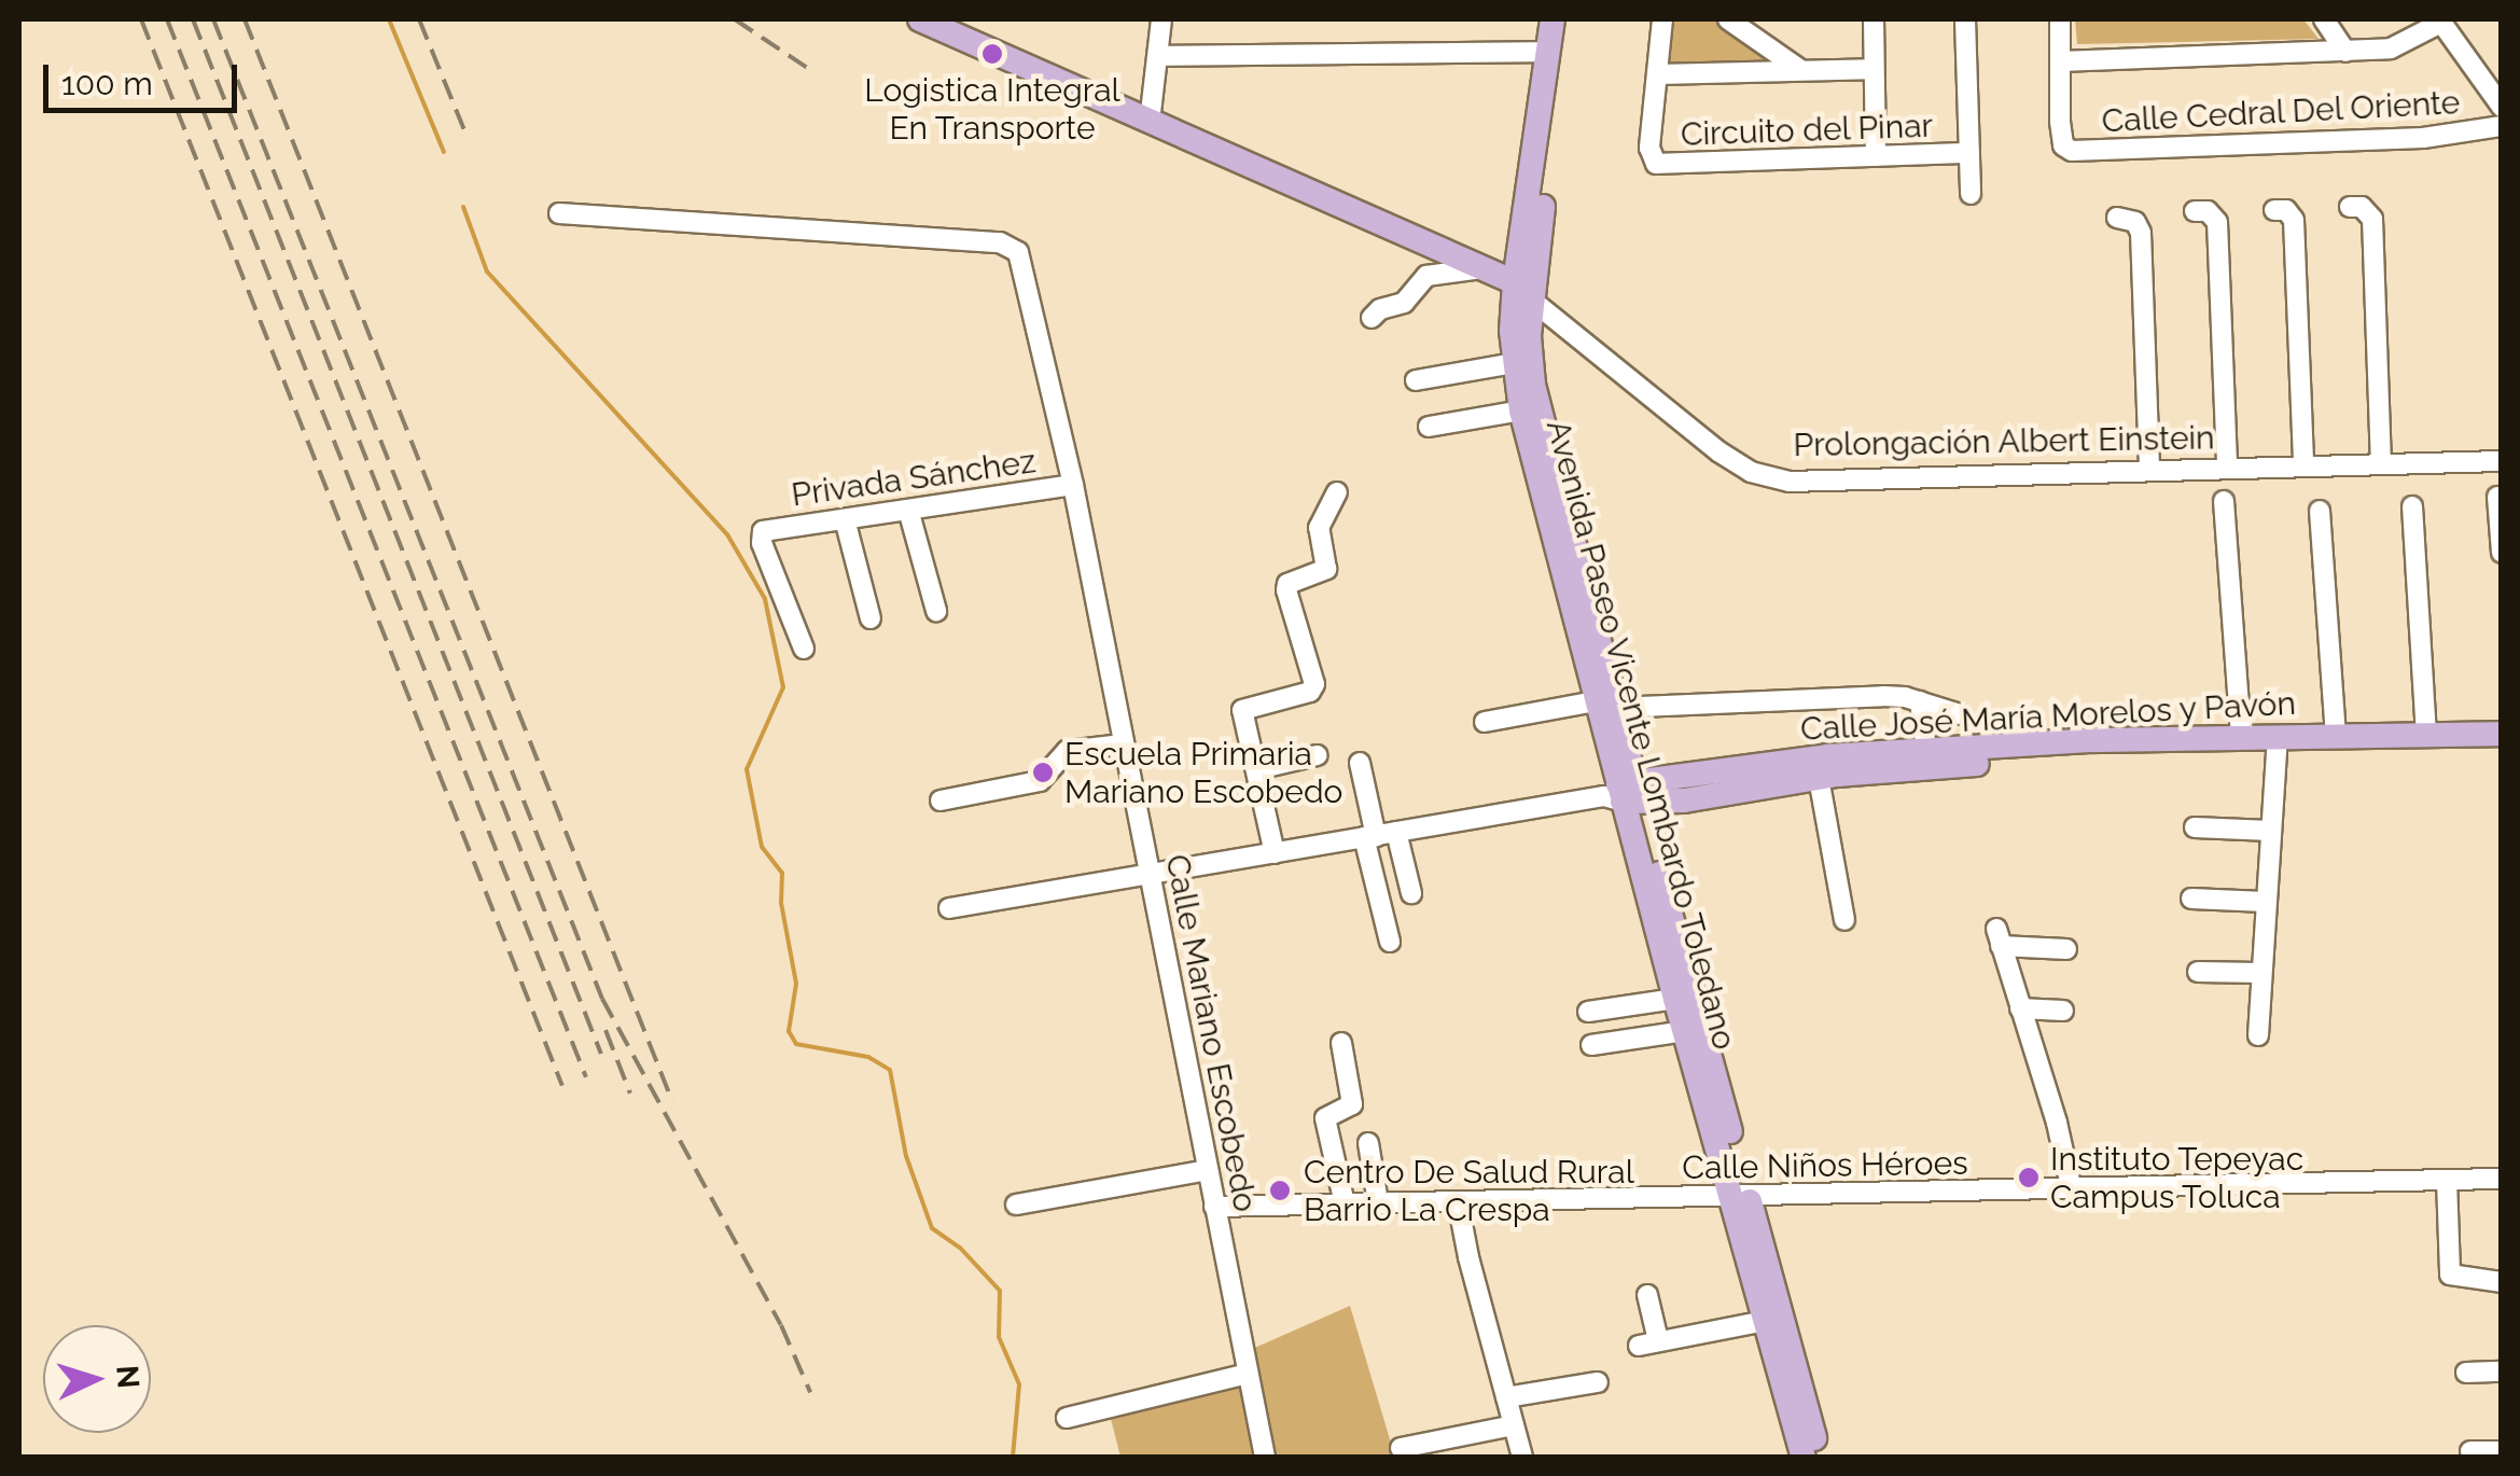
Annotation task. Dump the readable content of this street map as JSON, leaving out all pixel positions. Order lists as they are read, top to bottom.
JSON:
{
  "streets": {
    "main road": ["Prolongación Albert Einstein", "Calle José María Morelos y Pavón", "Avenida Paseo Vicente Lombardo Toledano"],
    "street": [
      "Calle Cedral Del Oriente",
      "Circuito del Pinar",
      "Privada Sánchez",
      "Calle Mariano Escobedo",
      "Calle Niños Héroes"
    ]
  },
  "crossings": [
    ["Prolongación Albert Einstein", "Avenida Paseo Vicente Lombardo Toledano"],
    ["Privada Sánchez", "Calle Mariano Escobedo"],
    ["Calle José María Morelos y Pavón", "Avenida Paseo Vicente Lombardo Toledano"],
    ["Calle José María Morelos y Pavón", "Calle Mariano Escobedo"],
    ["Avenida Paseo Vicente Lombardo Toledano", "Calle Niños Héroes"],
    ["Calle Mariano Escobedo", "Calle Niños Héroes"]
  ],
  "places": [
    "Logistica Integral En Transporte",
    "Escuela Primaria Mariano Escobedo",
    "Instituto Tepeyac Campus Toluca",
    "Centro De Salud Rural Barrio La Crespa"
  ],
  "scale_bar": "100 m",
  "north": "right"
}
